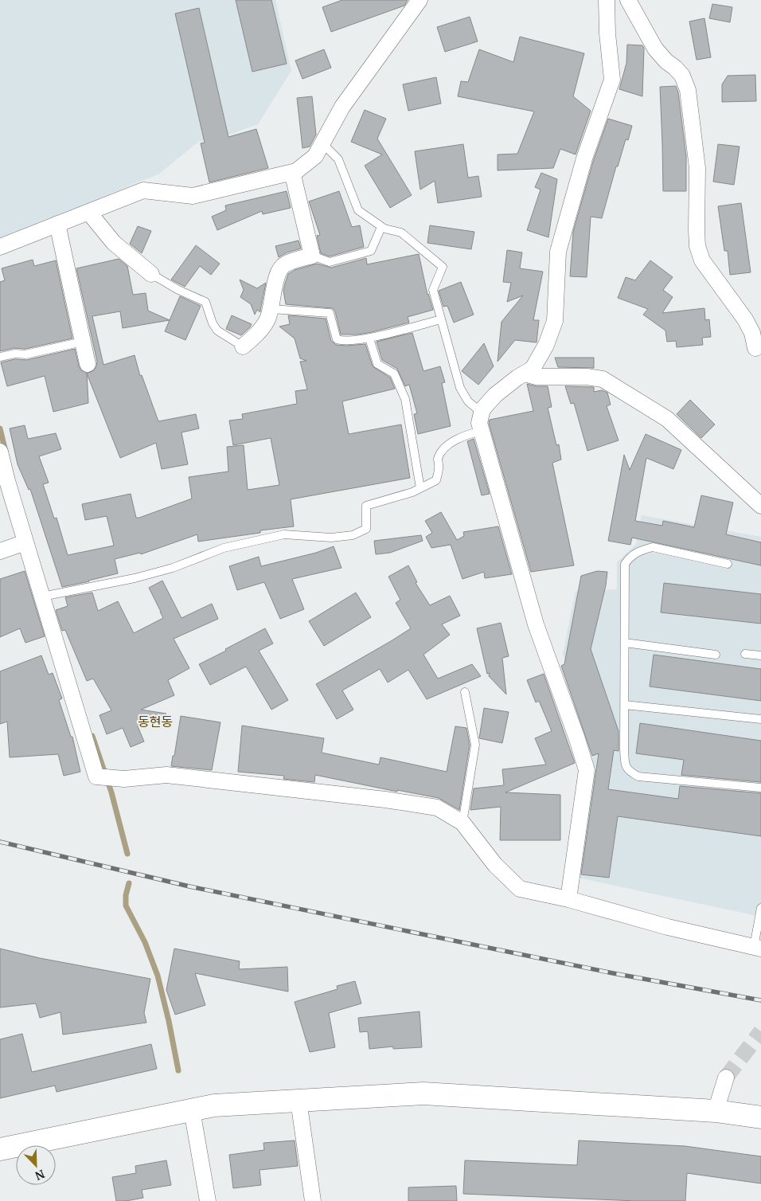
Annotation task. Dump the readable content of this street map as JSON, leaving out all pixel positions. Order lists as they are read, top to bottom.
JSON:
{
  "districts": ["동현동"],
  "north": "bottom right"
}
